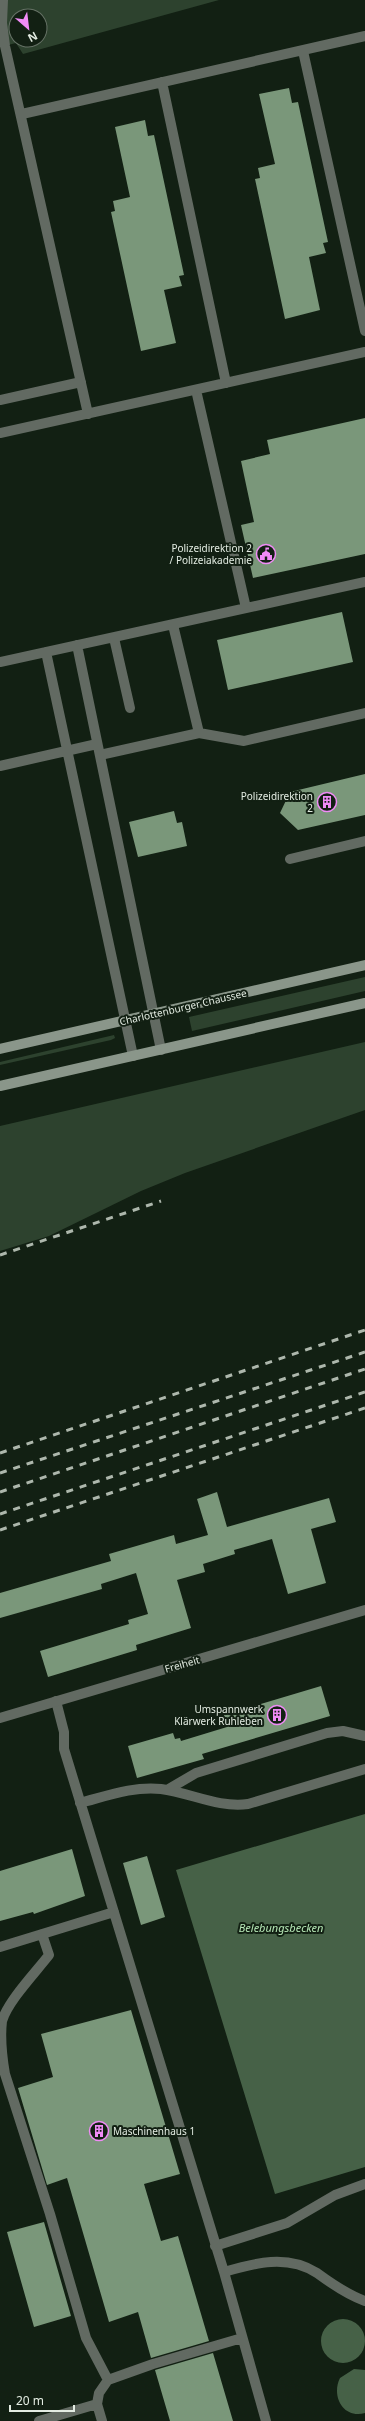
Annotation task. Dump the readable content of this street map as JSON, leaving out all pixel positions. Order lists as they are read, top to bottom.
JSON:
{
  "streets": {
    "main road": ["Charlottenburger Chaussee"],
    "street": ["Freiheit"]
  },
  "water": ["Belebungsbecken"],
  "places": {
    "public building": ["Polizeidirektion 2 / Polizeiakademie"],
    "building": ["Polizeidirektion 2", "Umspannwerk Klärwerk Ruhleben", "Maschinenhaus 1"]
  },
  "scale_bar": "20 m",
  "north": "bottom right"
}
